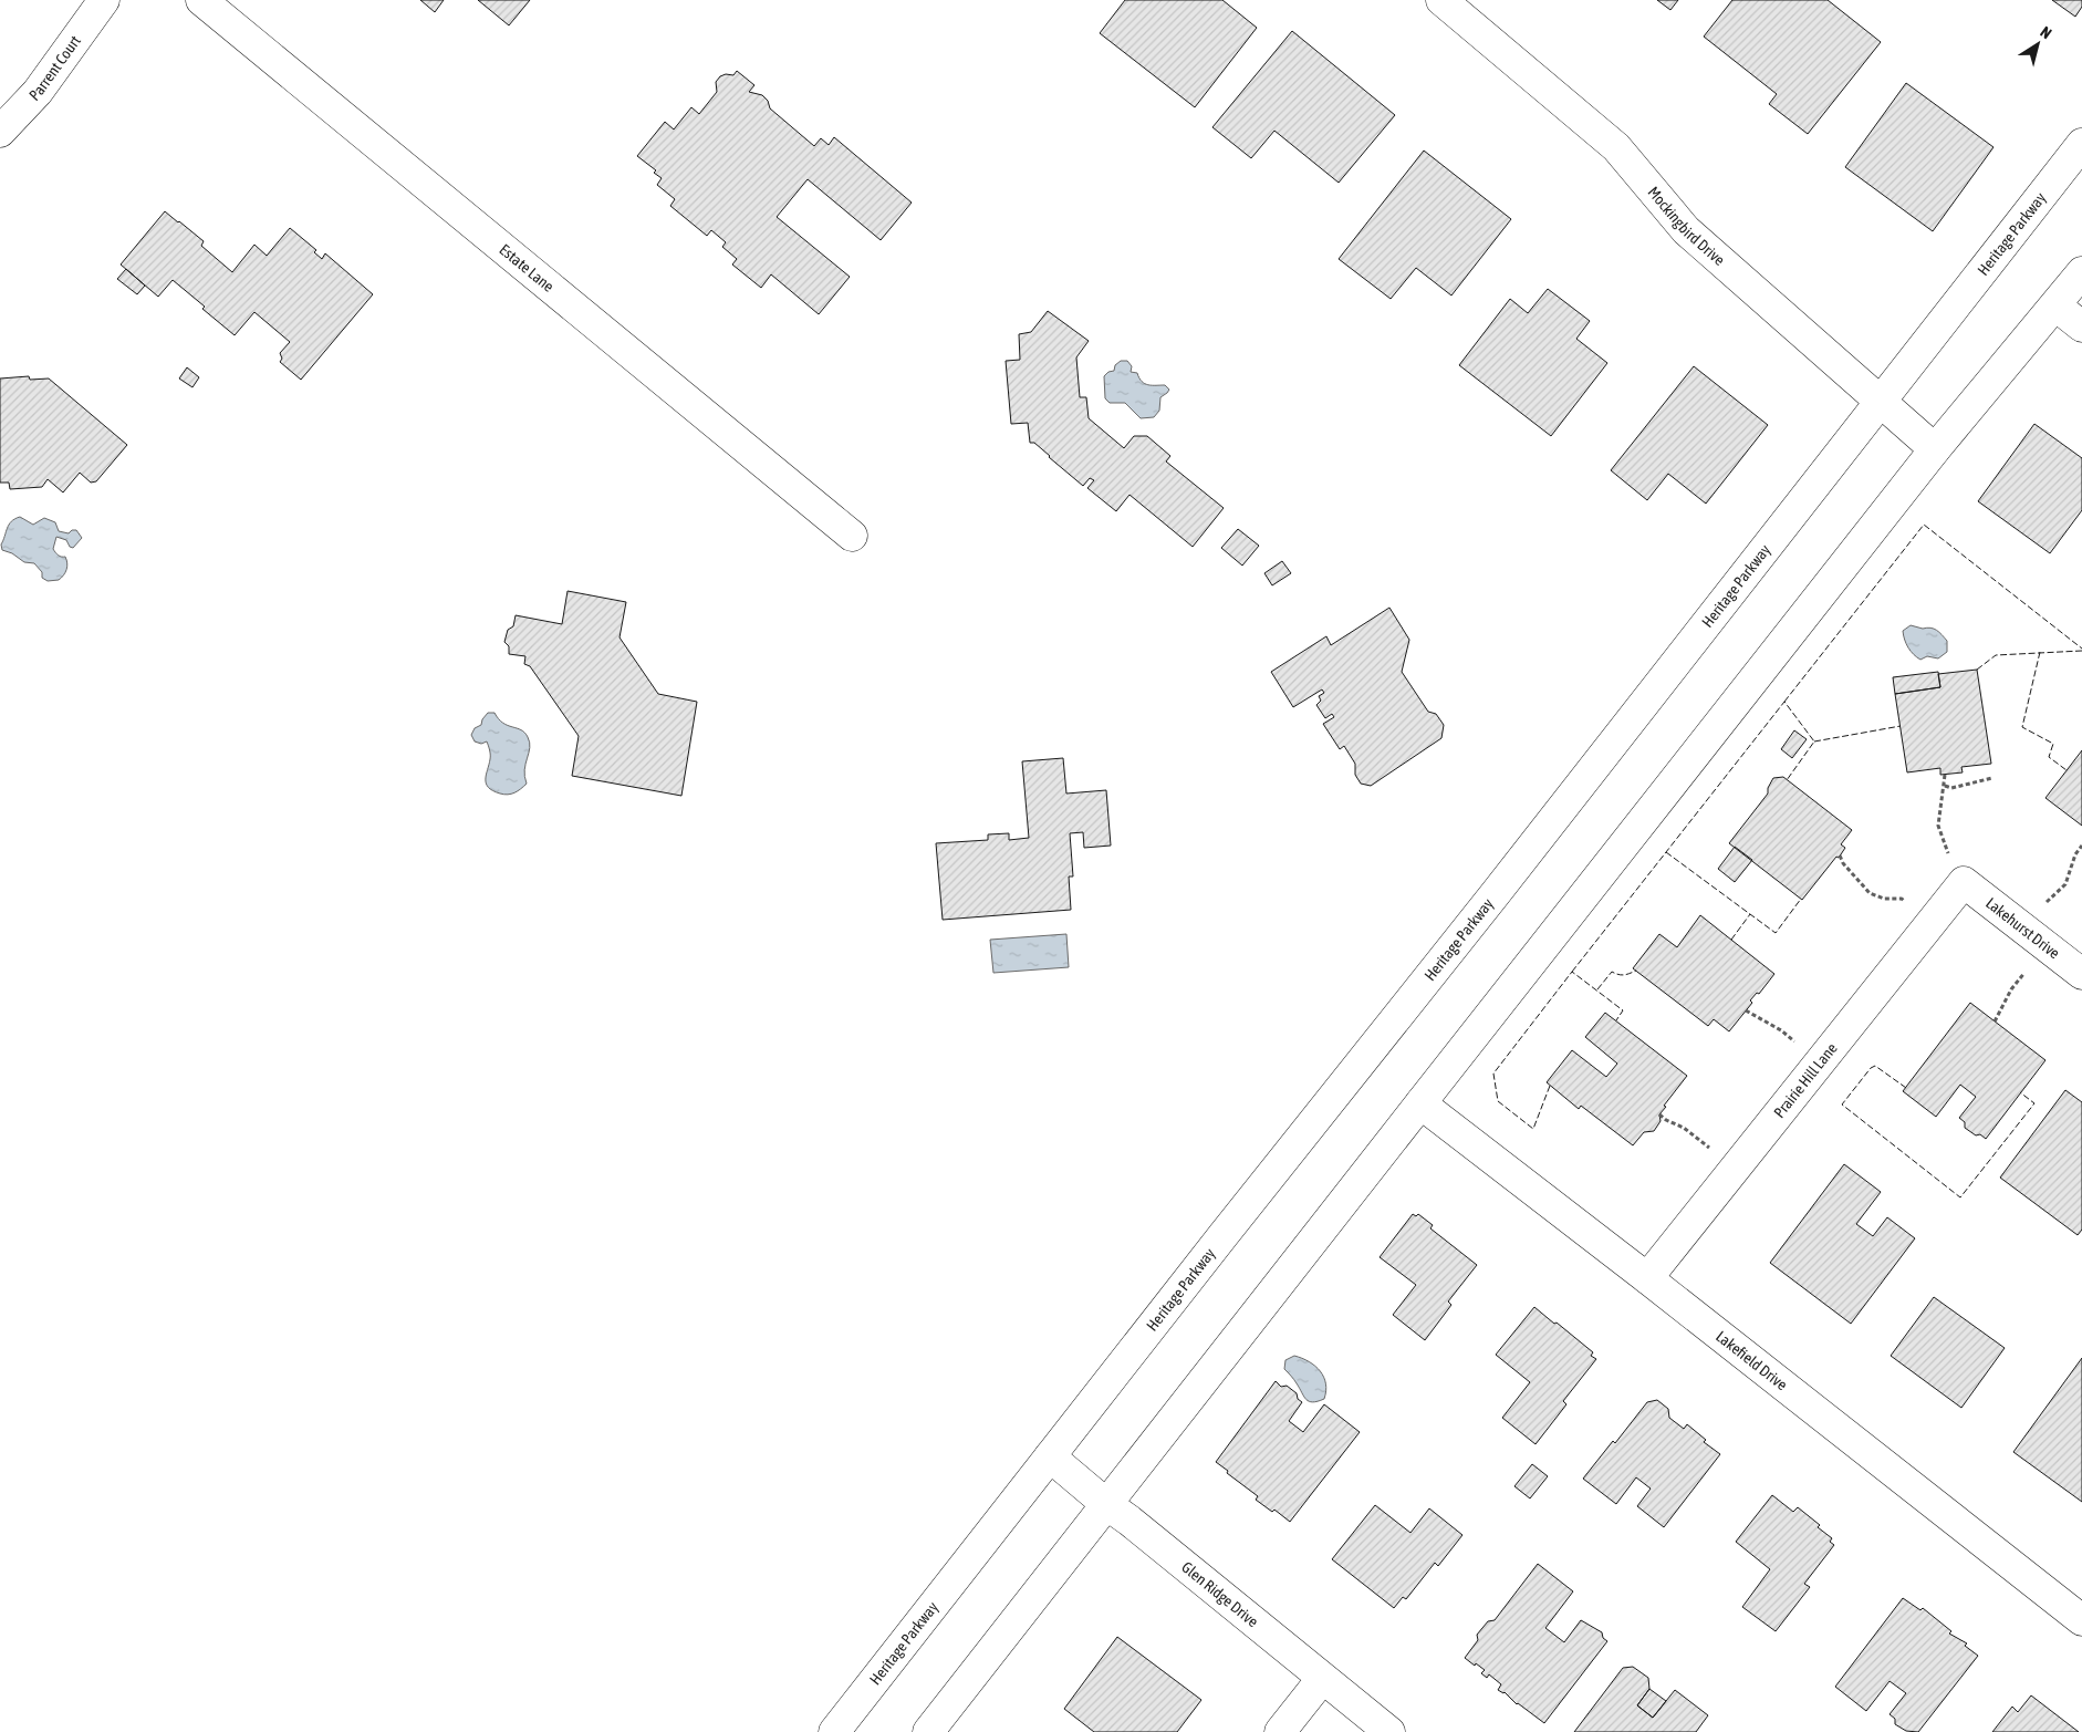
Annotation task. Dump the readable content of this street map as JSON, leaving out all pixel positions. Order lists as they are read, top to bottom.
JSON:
{
  "streets": {
    "main road": [
      "Parrent Court",
      "Mockingbird Drive",
      "Heritage Parkway",
      "Estate Lane",
      "Lakehurst Drive",
      "Prairie Hill Lane",
      "Lakefield Drive",
      "Glen Ridge Drive"
    ]
  },
  "crossings": [
    ["Mockingbird Drive", "Heritage Parkway"],
    ["Heritage Parkway", "Glen Ridge Drive"],
    ["Lakehurst Drive", "Prairie Hill Lane"],
    ["Prairie Hill Lane", "Lakefield Drive"]
  ],
  "north": "top right"
}
